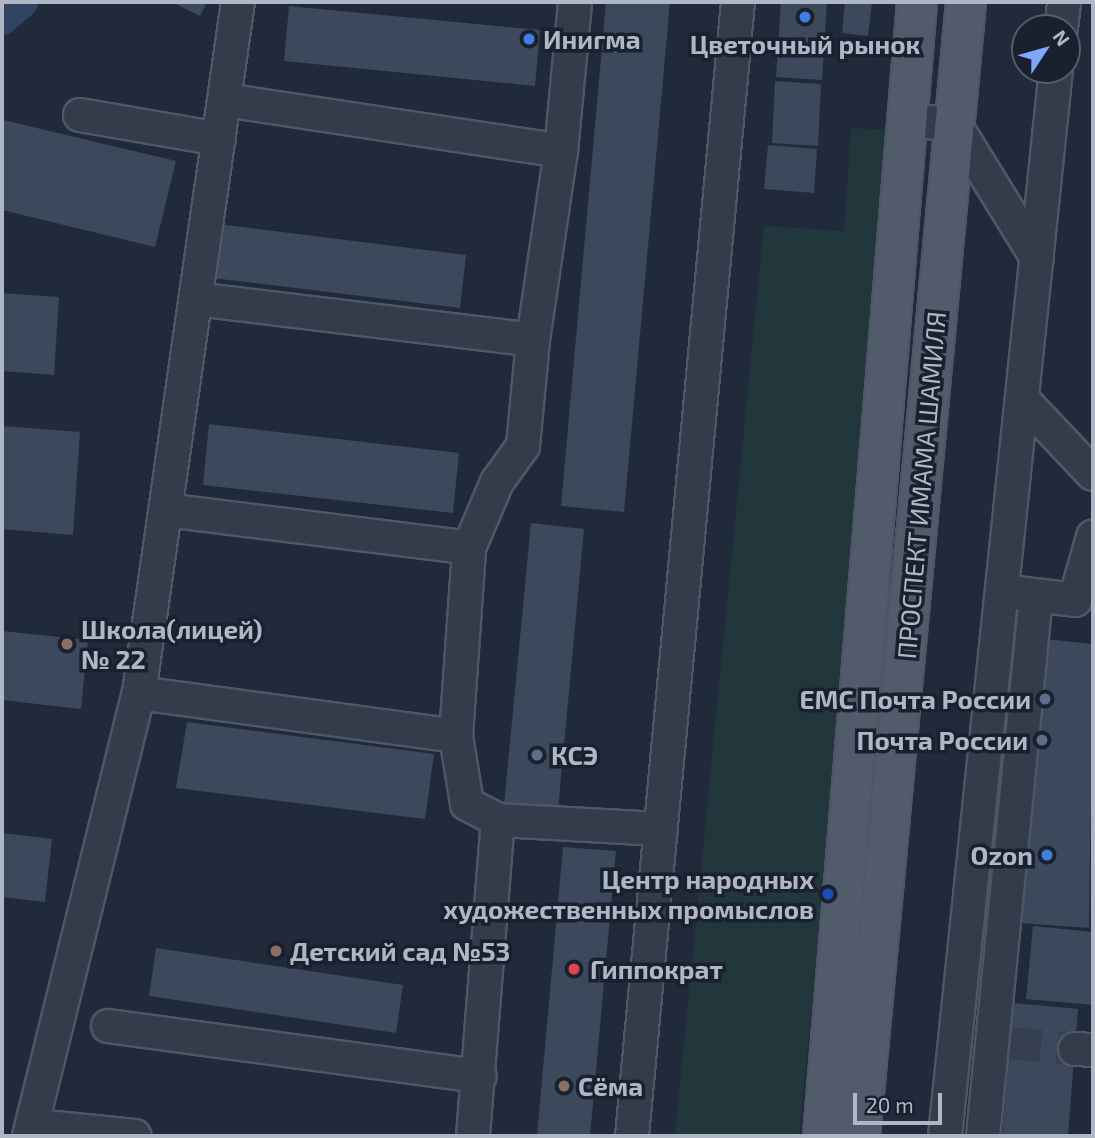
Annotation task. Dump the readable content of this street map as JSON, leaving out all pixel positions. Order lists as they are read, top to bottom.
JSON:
{
  "streets": {
    "main road": ["ПРОСПЕКТ ИМАМА ШАМИЛЯ"]
  },
  "places": [
    "Цветочный рынок",
    "Инигма",
    "Школа(лицей) № 22",
    "ЕМС Почта России",
    "Почта России",
    "КСЭ",
    "Ozon",
    "Центр народных художественных промыслов",
    "Детский сад №53",
    "Гиппократ",
    "Сёма"
  ],
  "scale_bar": "20 m",
  "north": "top right"
}
